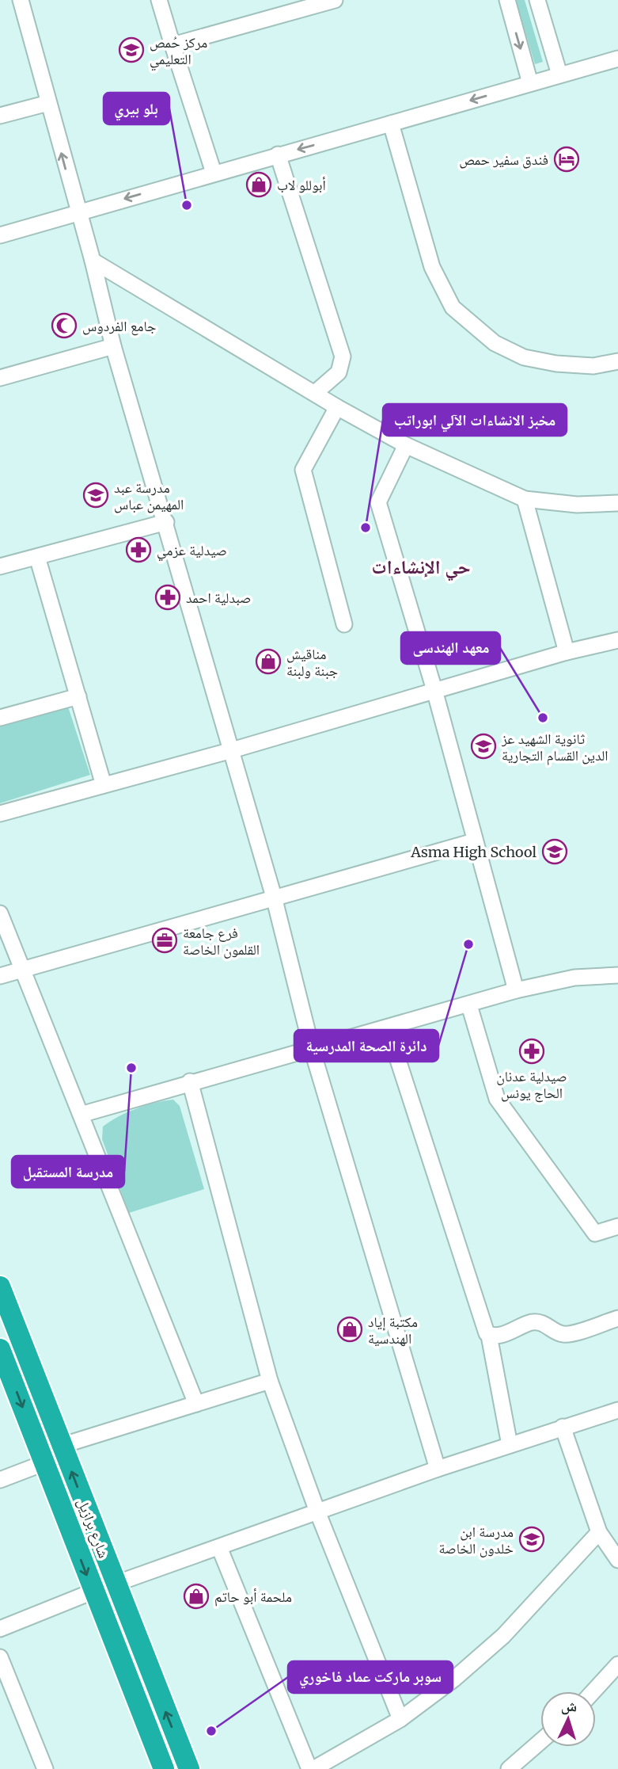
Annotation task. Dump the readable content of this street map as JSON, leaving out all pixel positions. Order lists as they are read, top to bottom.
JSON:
{
  "streets": {
    "highway": ["شارع برازيل"]
  },
  "districts": ["حي الإنشاءات"],
  "places": {
    "school or university": [
      "مركز حُمص التعليمي",
      "مدرسة عبد المهيمن عباس",
      "ثانوية الشهيد عز الدين القسام التجارية",
      "Asma High School",
      "مدرسة ابن خلدون الخاصة"
    ],
    "hotel": ["فندق سفير حمص"],
    "shop": [
      "أبوللو لاب",
      "مناقيش جبنة ولبنة",
      "مكتبة إياد الهندسية",
      "ملحمة أبو حاتم"
    ],
    "other": [
      "بلو بيري",
      "مخبز الانشاءات الآلي ابوراتب",
      "معهد الهندسى",
      "دائرة الصحة المدرسية",
      "مدرسة المستقبل",
      "سوبر ماركت عماد فاخوري"
    ],
    "mosque": ["جامع الفردوس"],
    "pharmacy": ["صيدلية عزمي", "صبدلية احمد", "صيدلية عدنان الحاج يونس"],
    "office": ["فرع جامعة القلمون الخاصة"]
  },
  "north": "top"
}
